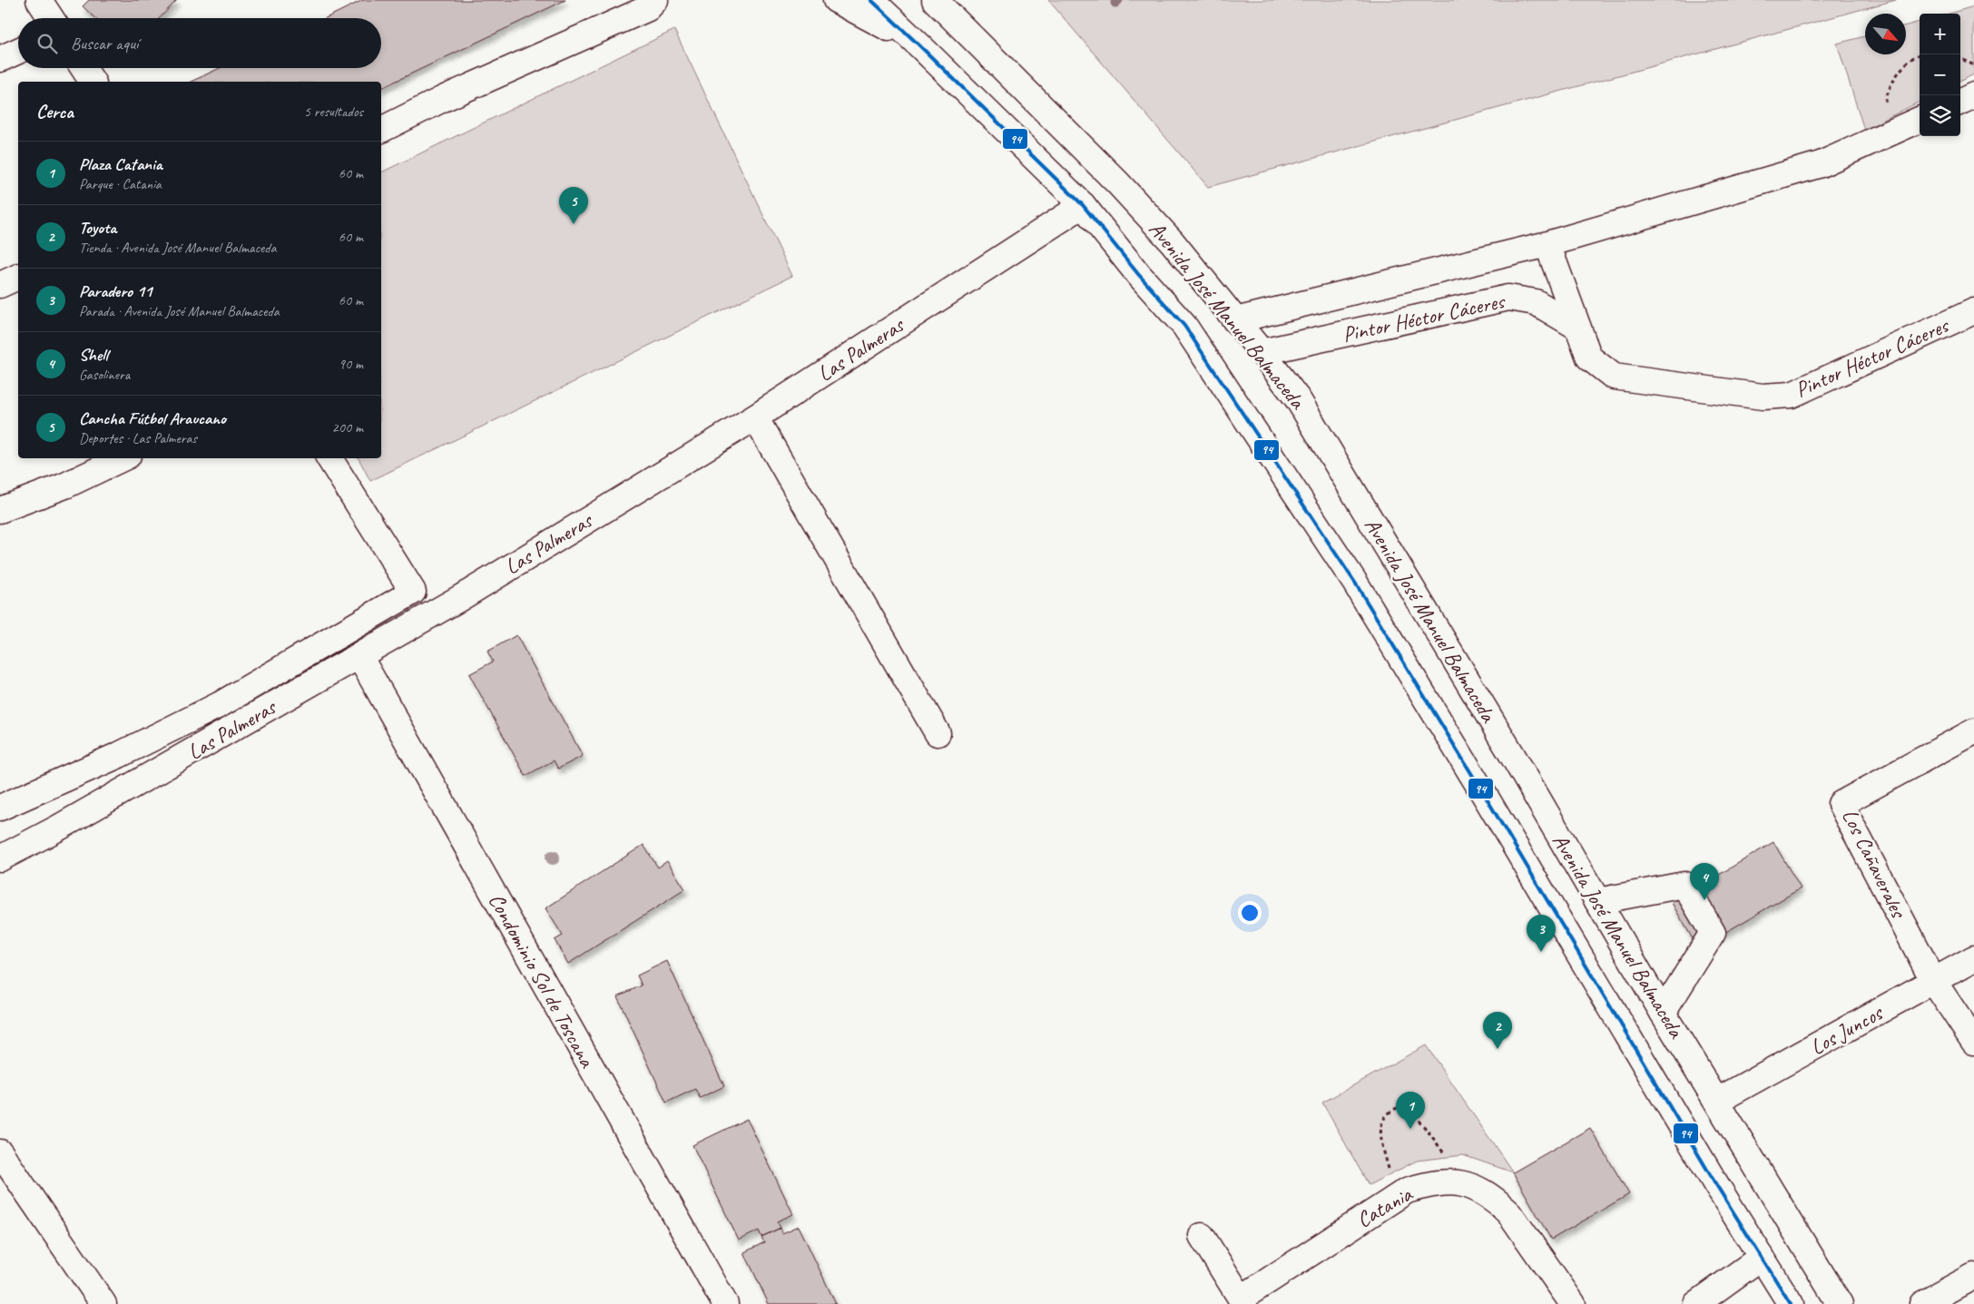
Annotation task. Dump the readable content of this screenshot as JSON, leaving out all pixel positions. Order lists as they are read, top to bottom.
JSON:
{
  "streets": {
    "street": [
      "Avenida José Manuel Balmaceda",
      "Pintor Héctor Cáceres",
      "Las Palmeras",
      "Los Cañaverales",
      "Condominio Sol de Toscana",
      "Los Juncos",
      "Catania"
    ]
  },
  "crossings": [
    ["Avenida José Manuel Balmaceda", "Pintor Héctor Cáceres"],
    ["Avenida José Manuel Balmaceda", "Las Palmeras"],
    ["Avenida José Manuel Balmaceda", "Los Juncos"],
    ["Las Palmeras", "Condominio Sol de Toscana"],
    ["Los Cañaverales", "Los Juncos"]
  ],
  "lines": ["transit line 94"],
  "north": "bottom right",
  "page": {
    "map_buttons": ["+", "−"],
    "search": "Buscar aquí",
    "heading": ["Cerca", "5 resultados"],
    "list": [
      {
        "mark": "1",
        "name": "Plaza Catania",
        "note": "Parque · Catania",
        "value": "60 m"
      },
      {
        "mark": "2",
        "name": "Toyota",
        "note": "Tienda · Avenida José Manuel Balmaceda",
        "value": "60 m"
      },
      {
        "mark": "3",
        "name": "Paradero 11",
        "note": "Parada · Avenida José Manuel Balmaceda",
        "value": "60 m"
      },
      {
        "mark": "4",
        "name": "Shell",
        "note": "Gasolinera",
        "value": "90 m"
      },
      {
        "mark": "5",
        "name": "Cancha Fútbol Araucano",
        "note": "Deportes · Las Palmeras",
        "value": "200 m"
      }
    ],
    "pins": [
      "5",
      "4",
      "3",
      "2",
      "1"
    ]
  }
}
